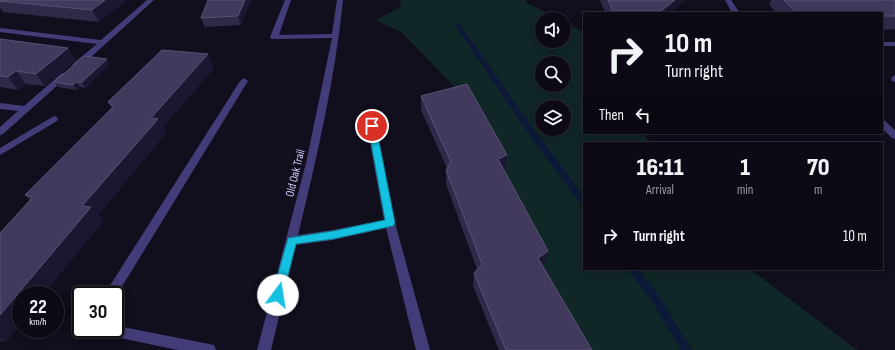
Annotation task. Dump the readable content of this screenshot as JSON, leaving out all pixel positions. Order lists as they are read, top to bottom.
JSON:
{
  "streets": {
    "street": ["Old Oak Trail"]
  },
  "page": {
    "turn": ["10 m", "Turn right"],
    "then": "Then",
    "eta": [
      "16:11",
      "Arrival",
      "1",
      "min",
      "70",
      "m"
    ],
    "list": [
      {
        "name": "Turn right",
        "value": "10 m"
      }
    ],
    "speed": "22 km/h",
    "limit": "30"
  }
}
